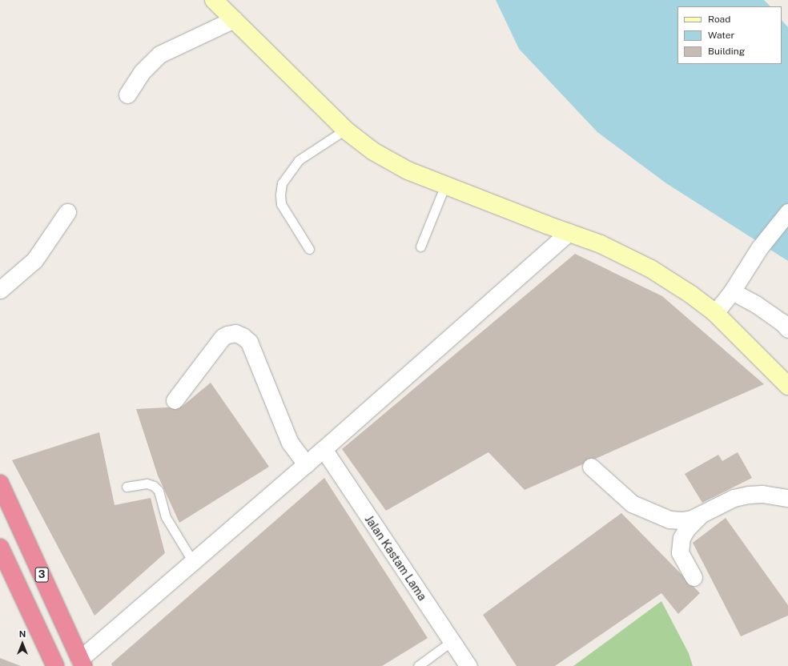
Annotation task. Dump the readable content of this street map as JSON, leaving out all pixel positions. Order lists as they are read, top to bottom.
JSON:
{
  "streets": {
    "highway": ["3"],
    "street": ["Jalan Kastam Lama"]
  },
  "legend": ["Road", "Water", "Building"],
  "north": "top"
}
